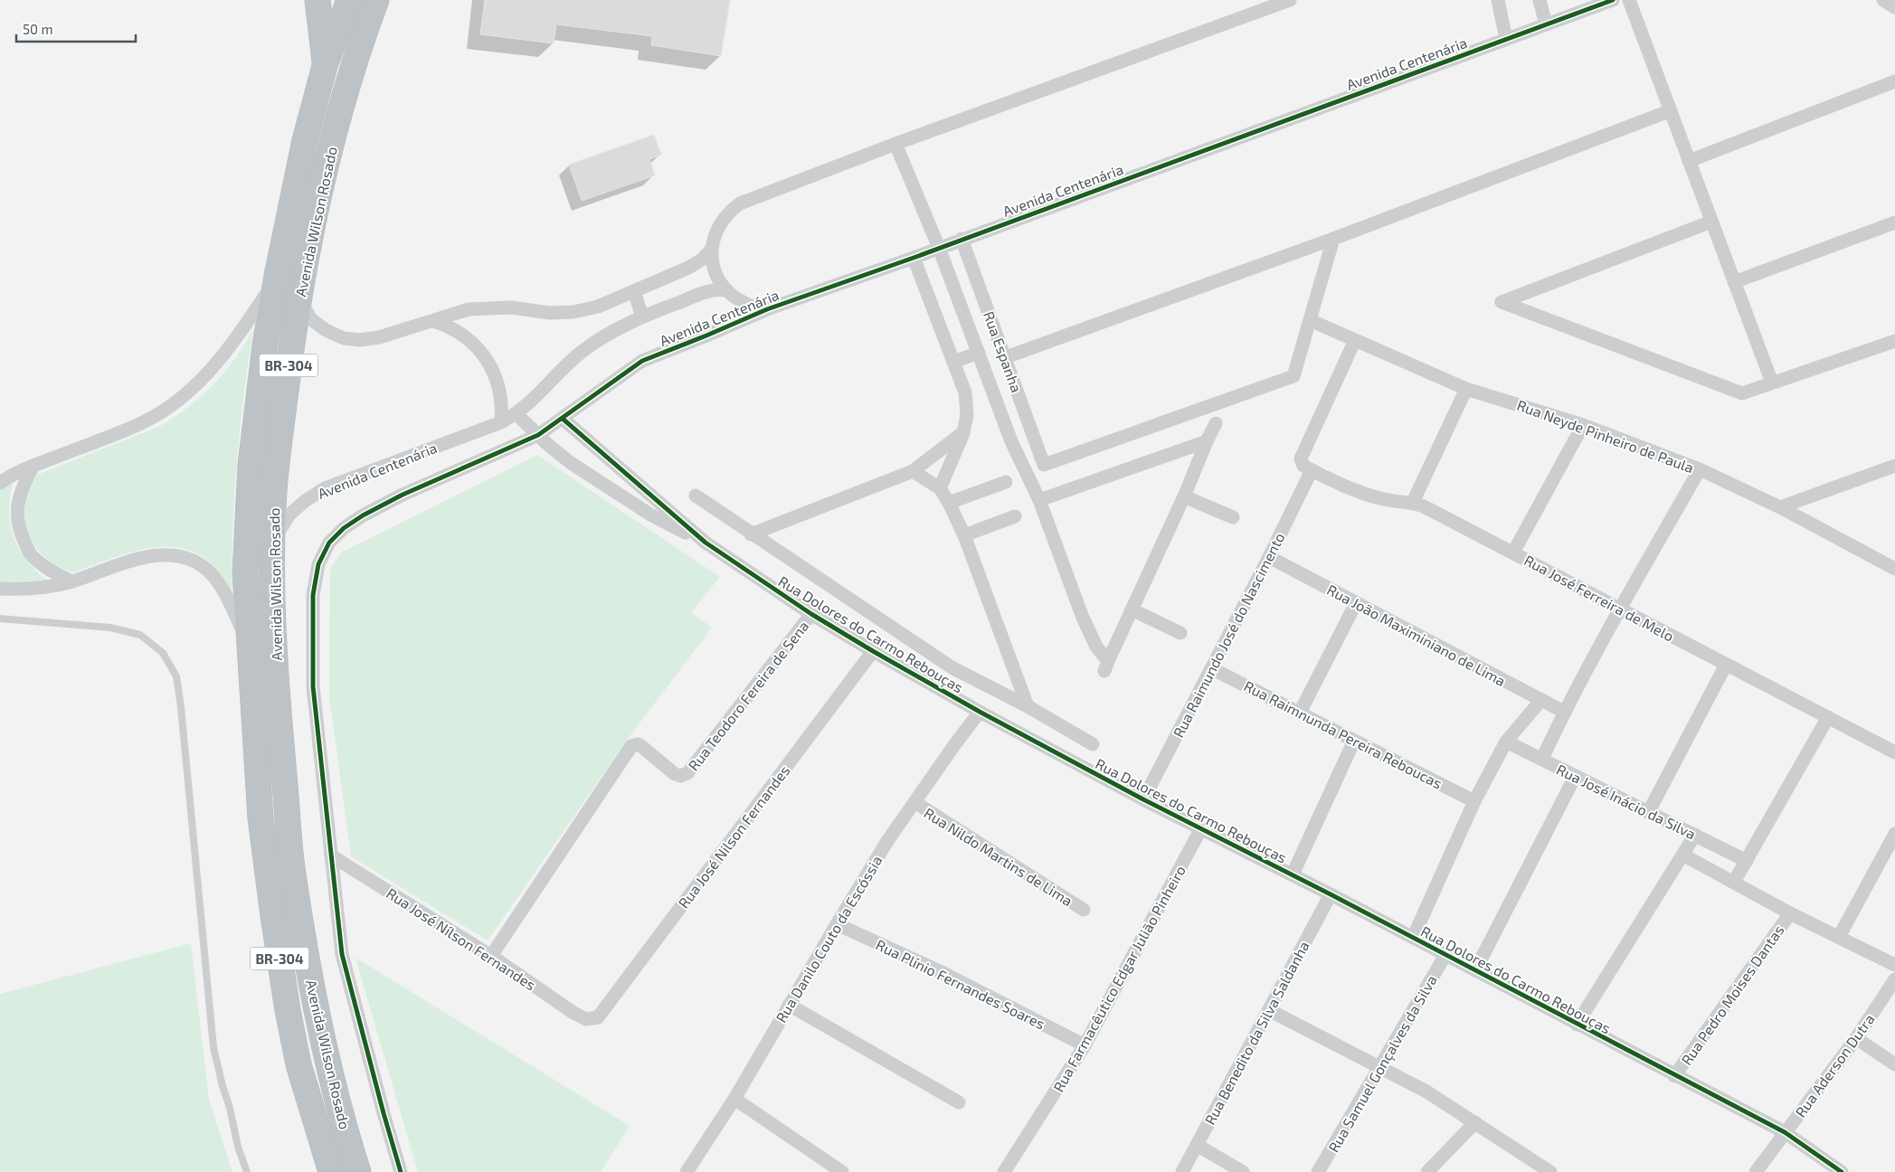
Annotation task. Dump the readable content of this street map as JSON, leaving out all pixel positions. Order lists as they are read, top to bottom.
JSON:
{
  "streets": {
    "highway": ["Avenida Wilson Rosado", "BR-304"],
    "street": [
      "Avenida Centenária",
      "Rua Espanha",
      "Rua Neyde Pinheiro de Paula",
      "Rua José Ferreira de Melo",
      "Rua Dolores do Carmo Rebouças",
      "Rua Raimundo José do Nascimento",
      "Rua João Maximiniano de Lima",
      "Rua Teodoro Fereira de Sena",
      "Rua Raimnunda Pereira Reboucas",
      "Rua José Inácio da Silva",
      "Rua José Nilson Fernandes",
      "Rua Nildo Martins de Lima",
      "Rua José Nílson Fernandes",
      "Rua Danilo Couto da Escóssia",
      "Rua Farmacêutico Edgar Julião Pinheiro",
      "Rua Plínio Fernandes Soares",
      "Rua Pedro Moises Dantas",
      "Rua Benedito da Silva Saldanha",
      "Rua Samuel Gonçalves da Silva",
      "Rua Aderson Dutra"
    ]
  },
  "crossings": [
    ["Avenida Centenária", "Avenida Wilson Rosado"],
    ["Avenida Centenária", "Rua Espanha"],
    ["Avenida Centenária", "Rua Dolores do Carmo Rebouças"],
    ["Avenida Centenária", "Rua José Nílson Fernandes"],
    ["Rua Espanha", "Rua Neyde Pinheiro de Paula"],
    ["Rua Neyde Pinheiro de Paula", "Rua José Ferreira de Melo"],
    ["Rua José Ferreira de Melo", "Rua Raimundo José do Nascimento"],
    ["Rua Dolores do Carmo Rebouças", "Rua Raimundo José do Nascimento"],
    ["Rua Dolores do Carmo Rebouças", "Rua Teodoro Fereira de Sena"],
    ["Rua Dolores do Carmo Rebouças", "Rua José Nilson Fernandes"],
    ["Rua Dolores do Carmo Rebouças", "Rua Danilo Couto da Escóssia"],
    ["Rua Dolores do Carmo Rebouças", "Rua Farmacêutico Edgar Julião Pinheiro"],
    ["Rua Dolores do Carmo Rebouças", "Rua Pedro Moises Dantas"],
    ["Rua Dolores do Carmo Rebouças", "Rua Benedito da Silva Saldanha"],
    ["Rua Dolores do Carmo Rebouças", "Rua Samuel Gonçalves da Silva"],
    ["Rua Dolores do Carmo Rebouças", "Rua Aderson Dutra"],
    ["Rua Raimundo José do Nascimento", "Rua João Maximiniano de Lima"],
    ["Rua Raimundo José do Nascimento", "Rua Raimnunda Pereira Reboucas"],
    ["Rua Teodoro Fereira de Sena", "Rua José Nílson Fernandes"],
    ["Rua José Inácio da Silva", "Rua Pedro Moises Dantas"],
    ["Rua José Nilson Fernandes", "Rua José Nílson Fernandes"],
    ["Rua Nildo Martins de Lima", "Rua Danilo Couto da Escóssia"],
    ["Rua Danilo Couto da Escóssia", "Rua Plínio Fernandes Soares"],
    ["Rua Farmacêutico Edgar Julião Pinheiro", "Rua Plínio Fernandes Soares"]
  ],
  "scale_bar": "50 m"
}
